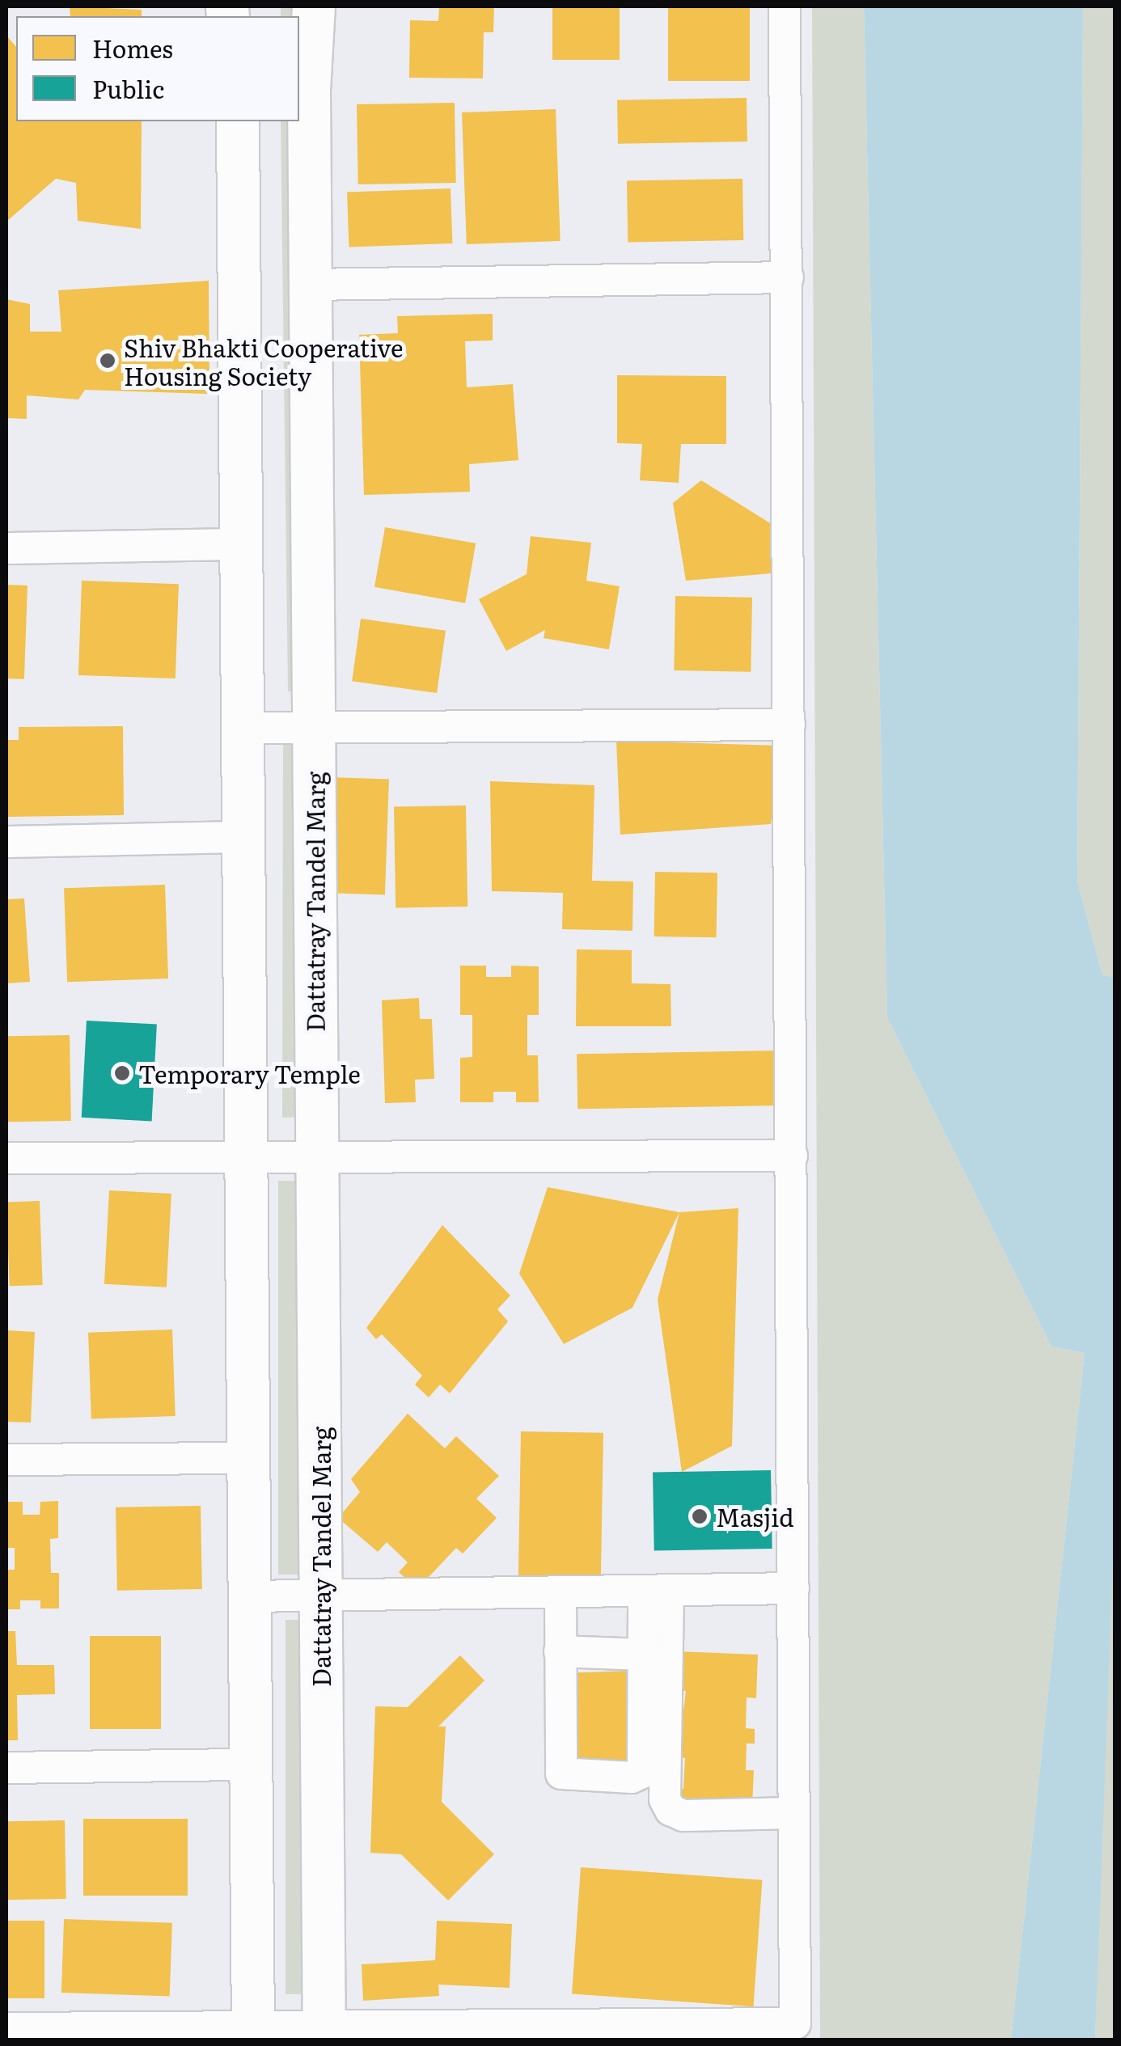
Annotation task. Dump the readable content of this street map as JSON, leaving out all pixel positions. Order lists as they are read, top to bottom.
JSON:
{
  "streets": {
    "main road": ["Dattatray Tandel Marg"]
  },
  "places": ["Shiv Bhakti Cooperative Housing Society", "Temporary Temple", "Masjid"],
  "legend": ["Homes", "Public"]
}
